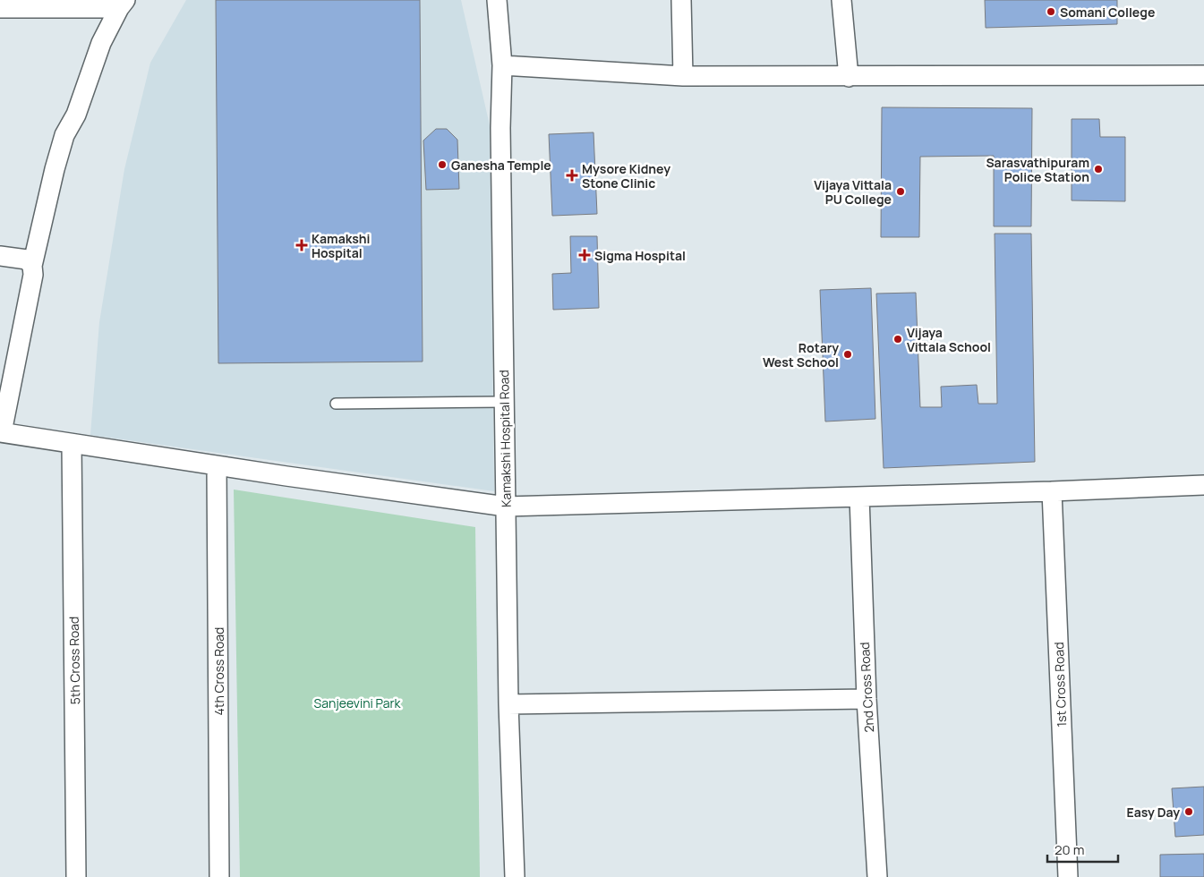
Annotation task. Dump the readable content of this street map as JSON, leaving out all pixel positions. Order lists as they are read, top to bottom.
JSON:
{
  "streets": {
    "street": [
      "Kamakshi Hospital Road",
      "5th Cross Road",
      "4th Cross Road",
      "1st Cross Road",
      "2nd Cross Road"
    ]
  },
  "parks": ["Sanjeevini Park"],
  "places": {
    "other": [
      "Somani College",
      "Ganesha Temple",
      "Sarasvathipuram Police Station",
      "Vijaya Vittala PU College",
      "Vijaya Vittala School",
      "Rotary West School",
      "Easy Day"
    ],
    "health": ["Mysore Kidney Stone Clinic", "Kamakshi Hospital", "Sigma Hospital"]
  },
  "scale_bar": "20 m"
}
